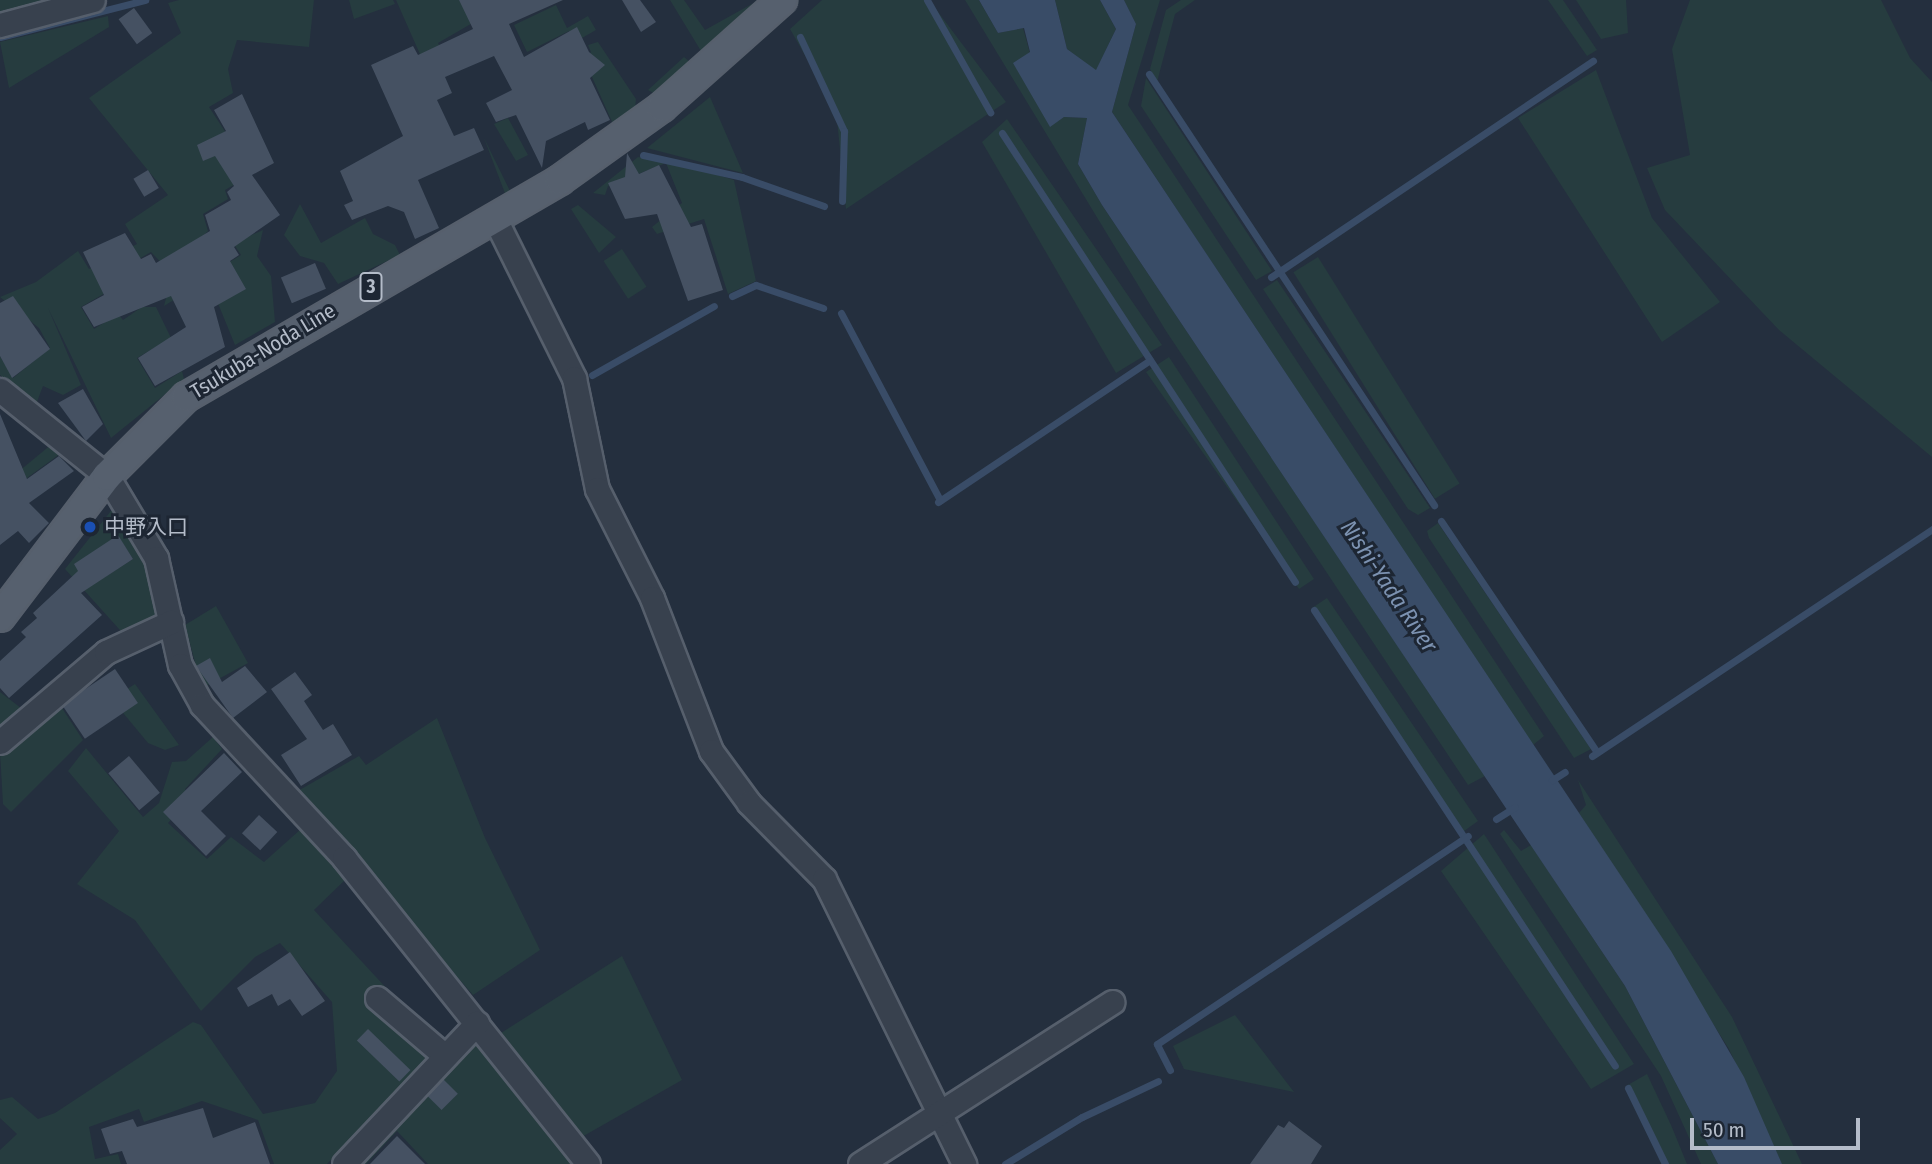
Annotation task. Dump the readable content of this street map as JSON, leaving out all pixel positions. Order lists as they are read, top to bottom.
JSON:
{
  "streets": {
    "main road": ["3", "Tsukuba-Noda Line"]
  },
  "water": ["Nishi-Yada River"],
  "places": ["中野入口"],
  "scale_bar": "50 m"
}
